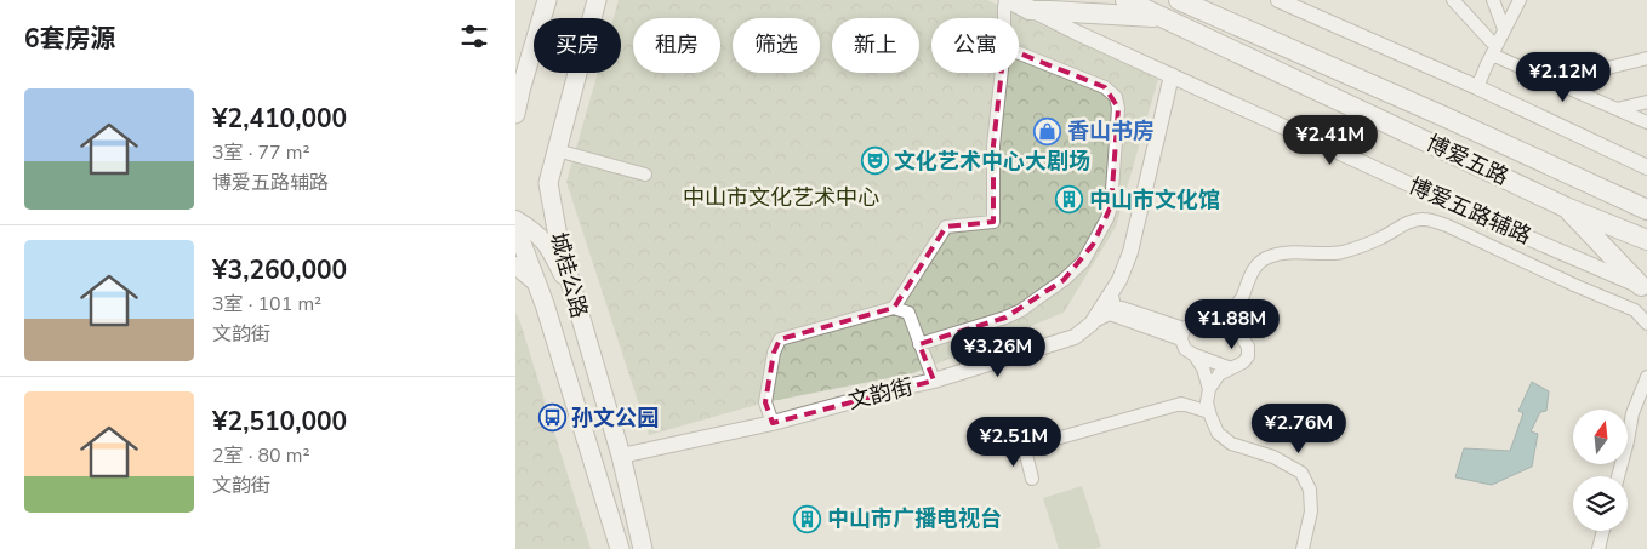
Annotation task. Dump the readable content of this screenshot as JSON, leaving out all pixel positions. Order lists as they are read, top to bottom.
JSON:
{
  "streets": {
    "highway": ["博爱五路"],
    "main road": ["城桂公路"],
    "street": ["博爱五路辅路", "文韵街"]
  },
  "crossings": [
    ["博爱五路辅路", "文韵街"],
    ["城桂公路", "文韵街"]
  ],
  "parks": ["中山市文化艺术中心"],
  "places": {
    "shop": ["香山书房"],
    "theatre": ["文化艺术中心大剧场"],
    "building": ["中山市文化馆", "中山市广播电视台"],
    "bus stop": ["孙文公园"]
  },
  "north": "top",
  "page": {
    "heading": "6套房源",
    "chip": [
      "买房",
      "租房",
      "筛选",
      "新上",
      "公寓"
    ],
    "price": [
      "¥2.12M",
      "¥2.41M",
      "¥1.88M",
      "¥3.26M",
      "¥2.76M",
      "¥2.51M"
    ],
    "list": [
      {
        "name": "¥2,410,000",
        "note": "3室 · 77 m² · 博爱五路辅路"
      },
      {
        "name": "¥3,260,000",
        "note": "3室 · 101 m² · 文韵街"
      },
      {
        "name": "¥2,510,000",
        "note": "2室 · 80 m² · 文韵街"
      }
    ]
  }
}
